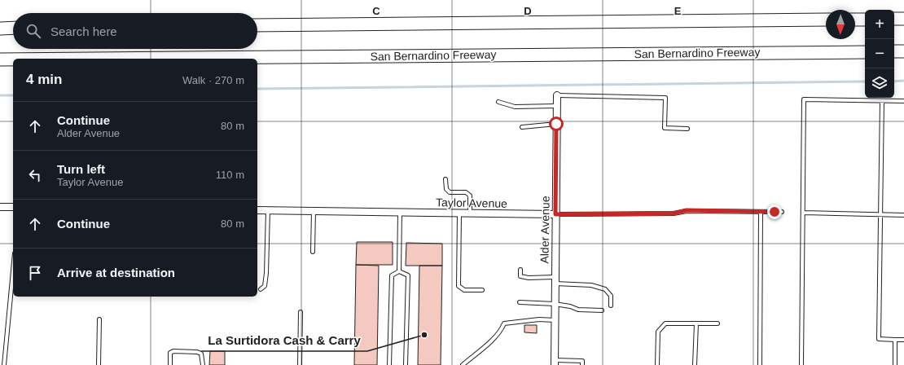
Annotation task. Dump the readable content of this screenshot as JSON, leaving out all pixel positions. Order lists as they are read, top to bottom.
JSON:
{
  "streets": {
    "highway": ["San Bernardino Freeway"],
    "street": ["Taylor Avenue", "Alder Avenue"]
  },
  "crossings": [
    ["Taylor Avenue", "Alder Avenue"]
  ],
  "places": ["La Surtidora Cash & Carry"],
  "north": "bottom",
  "page": {
    "map_buttons": ["+", "−"],
    "search": "Search here",
    "heading": ["4 min", "Walk · 270 m"],
    "list": [
      ["Continue", "Alder Avenue", "80 m"],
      ["Turn left", "Taylor Avenue", "110 m"],
      ["Continue", "80 m"],
      "Arrive at destination"
    ]
  },
  "grid": {
    "columns": ["C", "D", "E"]
  }
}
